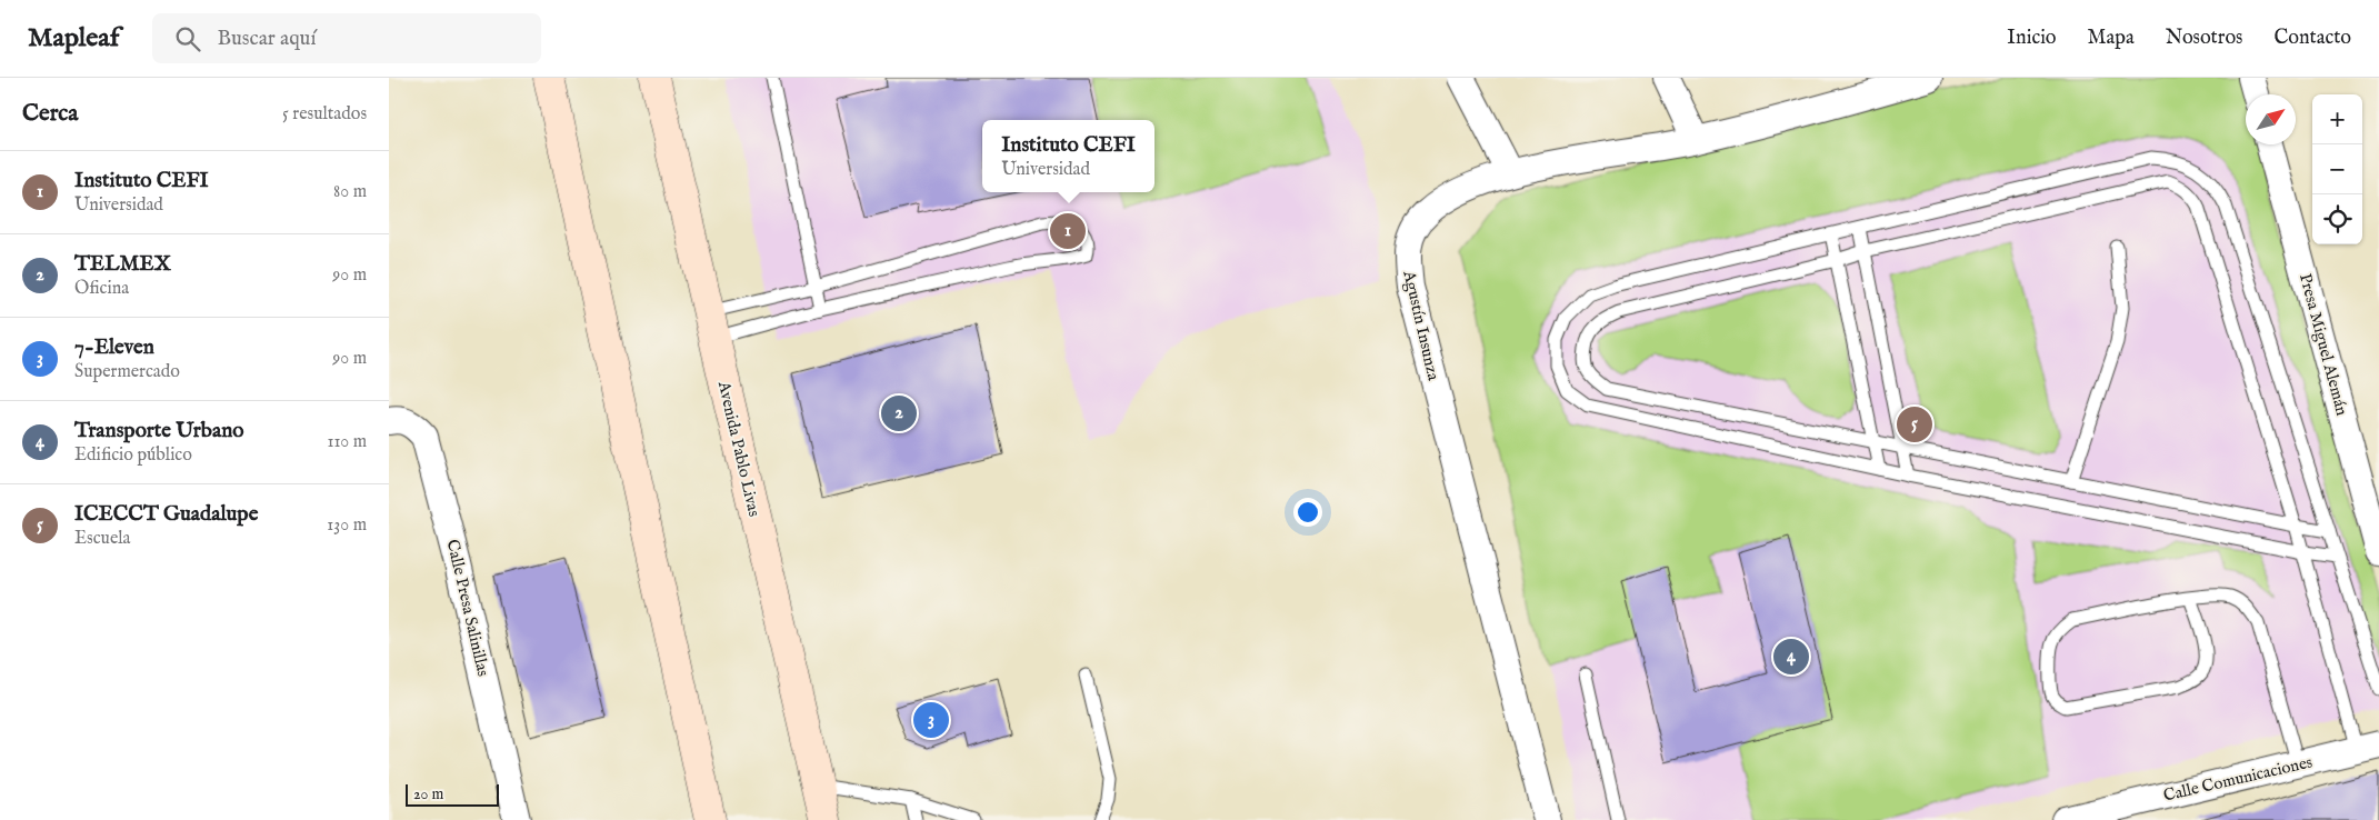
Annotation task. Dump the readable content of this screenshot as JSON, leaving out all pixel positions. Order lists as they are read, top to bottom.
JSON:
{
  "streets": {
    "main road": ["Avenida Pablo Livas"],
    "street": [
      "Agustín Insunza",
      "Presa Miguel Alemán",
      "Calle Presa Salinillas",
      "Calle Comunicaciones"
    ]
  },
  "scale_bar": "20 m",
  "north": "top right",
  "page": {
    "header": "Mapleaf",
    "search": "Buscar aquí",
    "nav": [
      "Inicio",
      "Mapa",
      "Nosotros",
      "Contacto"
    ],
    "heading": ["Cerca", "5 resultados"],
    "map_buttons": ["+", "−"],
    "popup": ["Instituto CEFI", "Universidad"],
    "list": [
      {
        "mark": "1",
        "name": "Instituto CEFI",
        "note": "Universidad",
        "value": "80 m"
      },
      {
        "mark": "2",
        "name": "TELMEX",
        "note": "Oficina",
        "value": "90 m"
      },
      {
        "mark": "3",
        "name": "7-Eleven",
        "note": "Supermercado",
        "value": "90 m"
      },
      {
        "mark": "4",
        "name": "Transporte Urbano",
        "note": "Edificio público",
        "value": "110 m"
      },
      {
        "mark": "5",
        "name": "ICECCT Guadalupe",
        "note": "Escuela",
        "value": "130 m"
      }
    ],
    "pins": [
      "1",
      "2",
      "5",
      "4",
      "3"
    ],
    "scale": "20 m"
  }
}
